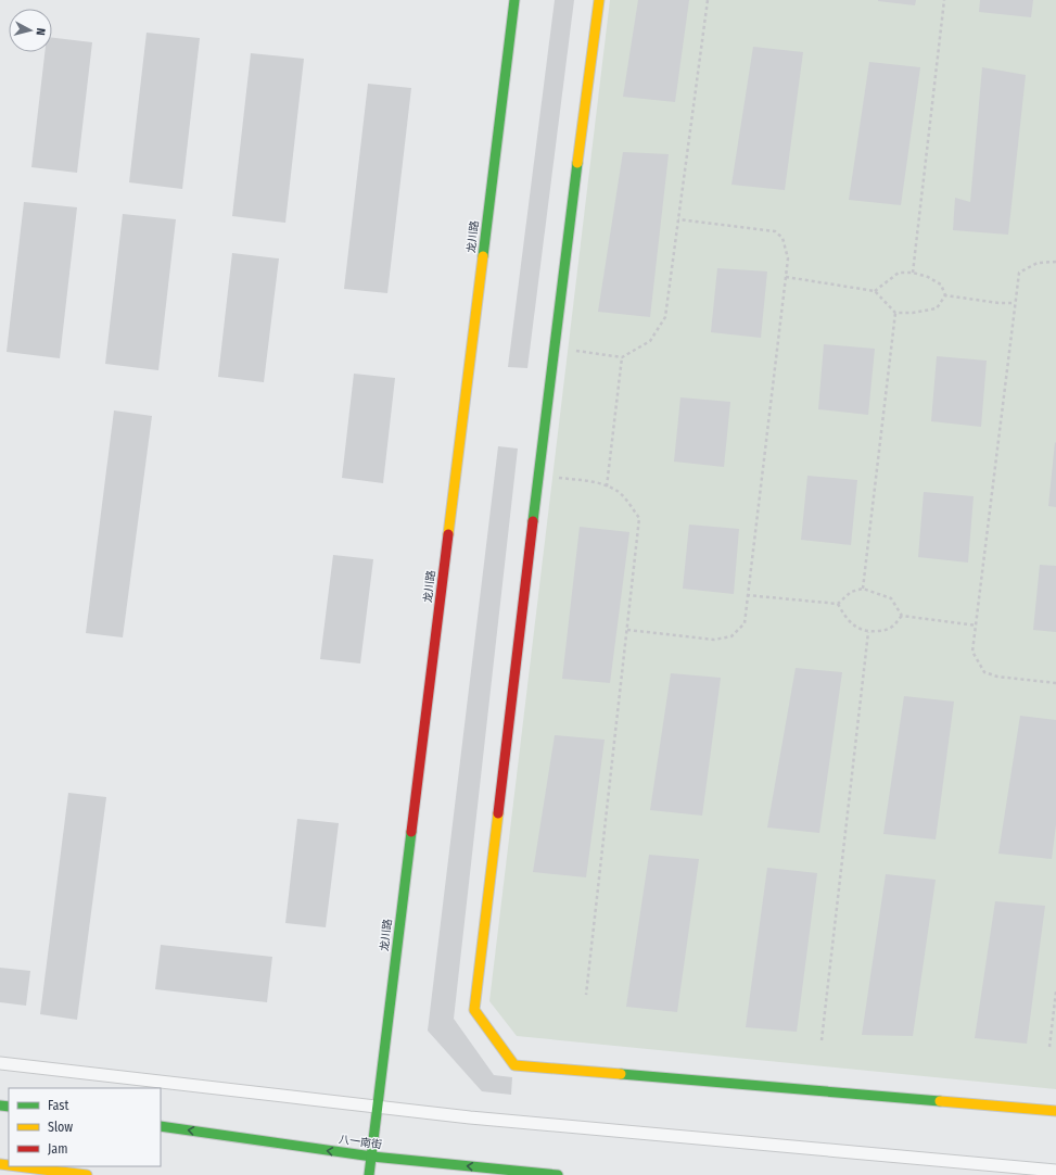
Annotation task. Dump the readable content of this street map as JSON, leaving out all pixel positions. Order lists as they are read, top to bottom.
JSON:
{
  "streets": {
    "street": ["龙川路", "八一南街"]
  },
  "crossings": [
    ["龙川路", "八一南街"]
  ],
  "one_way": ["八一南街"],
  "legend": ["Fast", "Slow", "Jam"],
  "north": "right"
}
